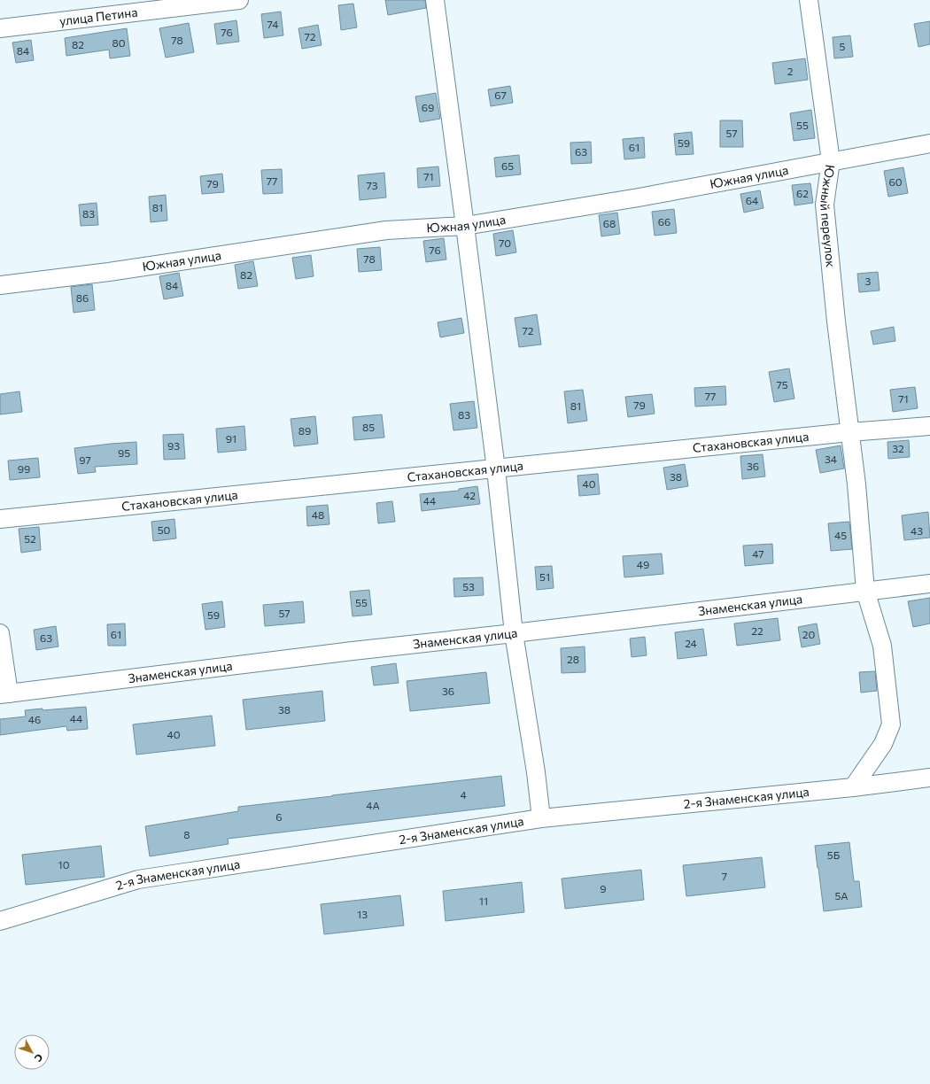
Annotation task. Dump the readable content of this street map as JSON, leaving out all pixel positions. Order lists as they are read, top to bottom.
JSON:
{
  "streets": {
    "street": [
      "улица Петина",
      "Южная улица",
      "Южный переулок",
      "Стахановская улица",
      "Знаменская улица",
      "2-я Знаменская улица"
    ]
  },
  "crossings": [
    ["Южная улица", "Южный переулок"],
    ["Южный переулок", "Стахановская улица"],
    ["Южный переулок", "Знаменская улица"],
    ["Южный переулок", "2-я Знаменская улица"]
  ],
  "house_numbers": [
    "74",
    "76",
    "72",
    "78",
    "80",
    "82",
    "5",
    "84",
    "2",
    "67",
    "69",
    "55",
    "57",
    "59",
    "61",
    "63",
    "65",
    "71",
    "77",
    "60",
    "79",
    "73",
    "62",
    "64",
    "81",
    "83",
    "66",
    "68",
    "70",
    "76",
    "78",
    "82",
    "3",
    "84",
    "86",
    "72",
    "75",
    "77",
    "71",
    "79",
    "81",
    "83",
    "85",
    "89",
    "91",
    "93",
    "32",
    "95",
    "34",
    "97",
    "36",
    "99",
    "38",
    "40",
    "42",
    "44",
    "48",
    "50",
    "43",
    "45",
    "52",
    "47",
    "49",
    "51",
    "53",
    "55",
    "57",
    "59",
    "22",
    "61",
    "20",
    "63",
    "24",
    "28",
    "36",
    "38",
    "44",
    "46",
    "40",
    "4",
    "4А",
    "6",
    "8",
    "5Б",
    "10",
    "7",
    "9",
    "5А",
    "11",
    "13"
  ],
  "north": "bottom right"
}
